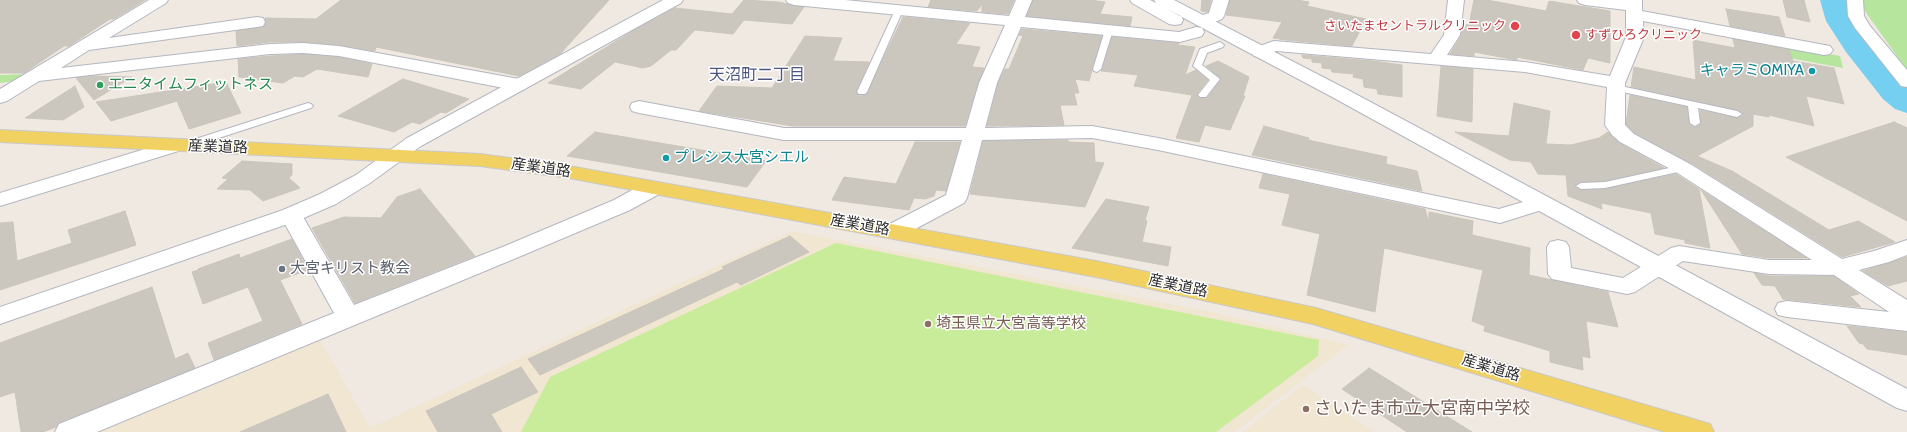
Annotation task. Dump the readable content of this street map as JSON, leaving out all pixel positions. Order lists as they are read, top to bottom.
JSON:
{
  "streets": {
    "main road": ["産業道路"]
  },
  "districts": ["天沼町二丁目"],
  "places": [
    "さいたまセントラルクリニック",
    "すずひろクリニック",
    "キャラミOMIYA",
    "エニタイムフィットネス",
    "プレシス大宮シエル",
    "大宮キリスト教会",
    "埼玉県立大宮高等学校",
    "さいたま市立大宮南中学校"
  ]
}
